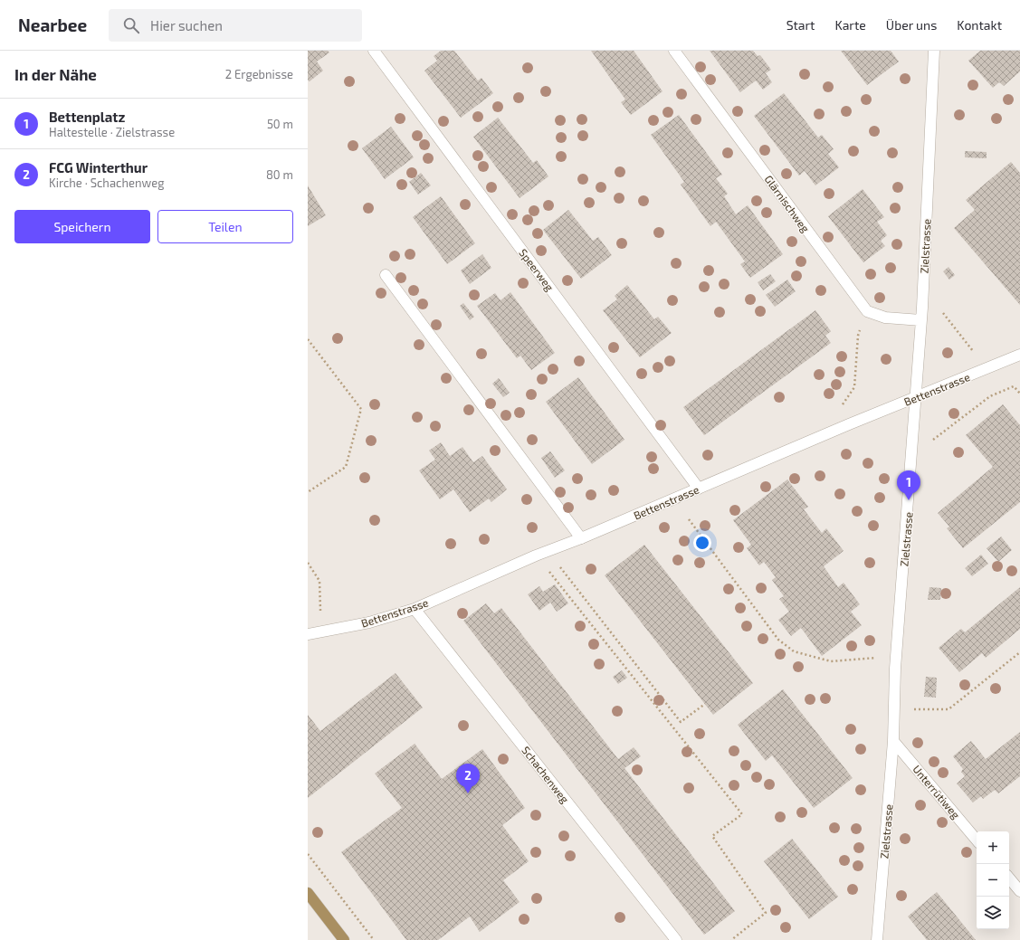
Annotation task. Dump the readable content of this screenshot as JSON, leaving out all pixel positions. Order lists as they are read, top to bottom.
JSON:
{
  "streets": {
    "street": [
      "Glärnischweg",
      "Zielstrasse",
      "Speerweg",
      "Bettenstrasse",
      "Schachenweg",
      "Unterrütiweg"
    ]
  },
  "crossings": [
    ["Zielstrasse", "Bettenstrasse"],
    ["Zielstrasse", "Unterrütiweg"],
    ["Speerweg", "Bettenstrasse"],
    ["Bettenstrasse", "Schachenweg"]
  ],
  "page": {
    "header": "Nearbee",
    "search": "Hier suchen",
    "nav": [
      "Start",
      "Karte",
      "Über uns",
      "Kontakt"
    ],
    "heading": ["In der Nähe", "2 Ergebnisse"],
    "list": [
      {
        "mark": "1",
        "name": "Bettenplatz",
        "note": "Haltestelle · Zielstrasse",
        "value": "50 m"
      },
      {
        "mark": "2",
        "name": "FCG Winterthur",
        "note": "Kirche · Schachenweg",
        "value": "80 m"
      }
    ],
    "buttons": ["Speichern", "Teilen"],
    "pins": ["1", "2"],
    "map_buttons": ["+", "−"]
  }
}
